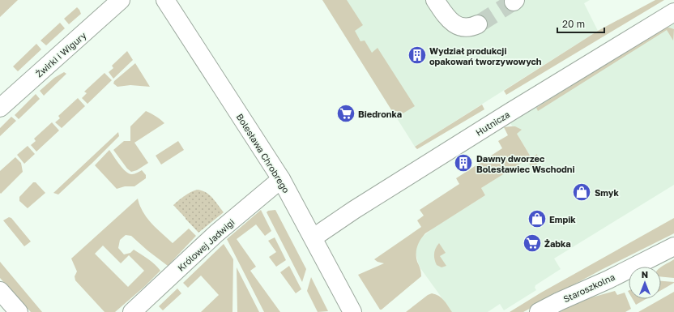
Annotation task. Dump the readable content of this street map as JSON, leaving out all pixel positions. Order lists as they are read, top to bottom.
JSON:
{
  "streets": {
    "street": [
      "Żwirki i Wigury",
      "Hutnicza",
      "Bolesława Chrobrego",
      "Królowej Jadwigi",
      "Staroszkolna"
    ]
  },
  "crossings": [
    ["Hutnicza", "Bolesława Chrobrego"],
    ["Bolesława Chrobrego", "Królowej Jadwigi"]
  ],
  "places": {
    "building": ["Wydział produkcji opakowań tworzywowych", "Dawny dworzec Bolesławiec Wschodni"],
    "supermarket": ["Biedronka", "Żabka"],
    "shop": ["Smyk", "Empik"]
  },
  "scale_bar": "20 m",
  "north": "top"
}
